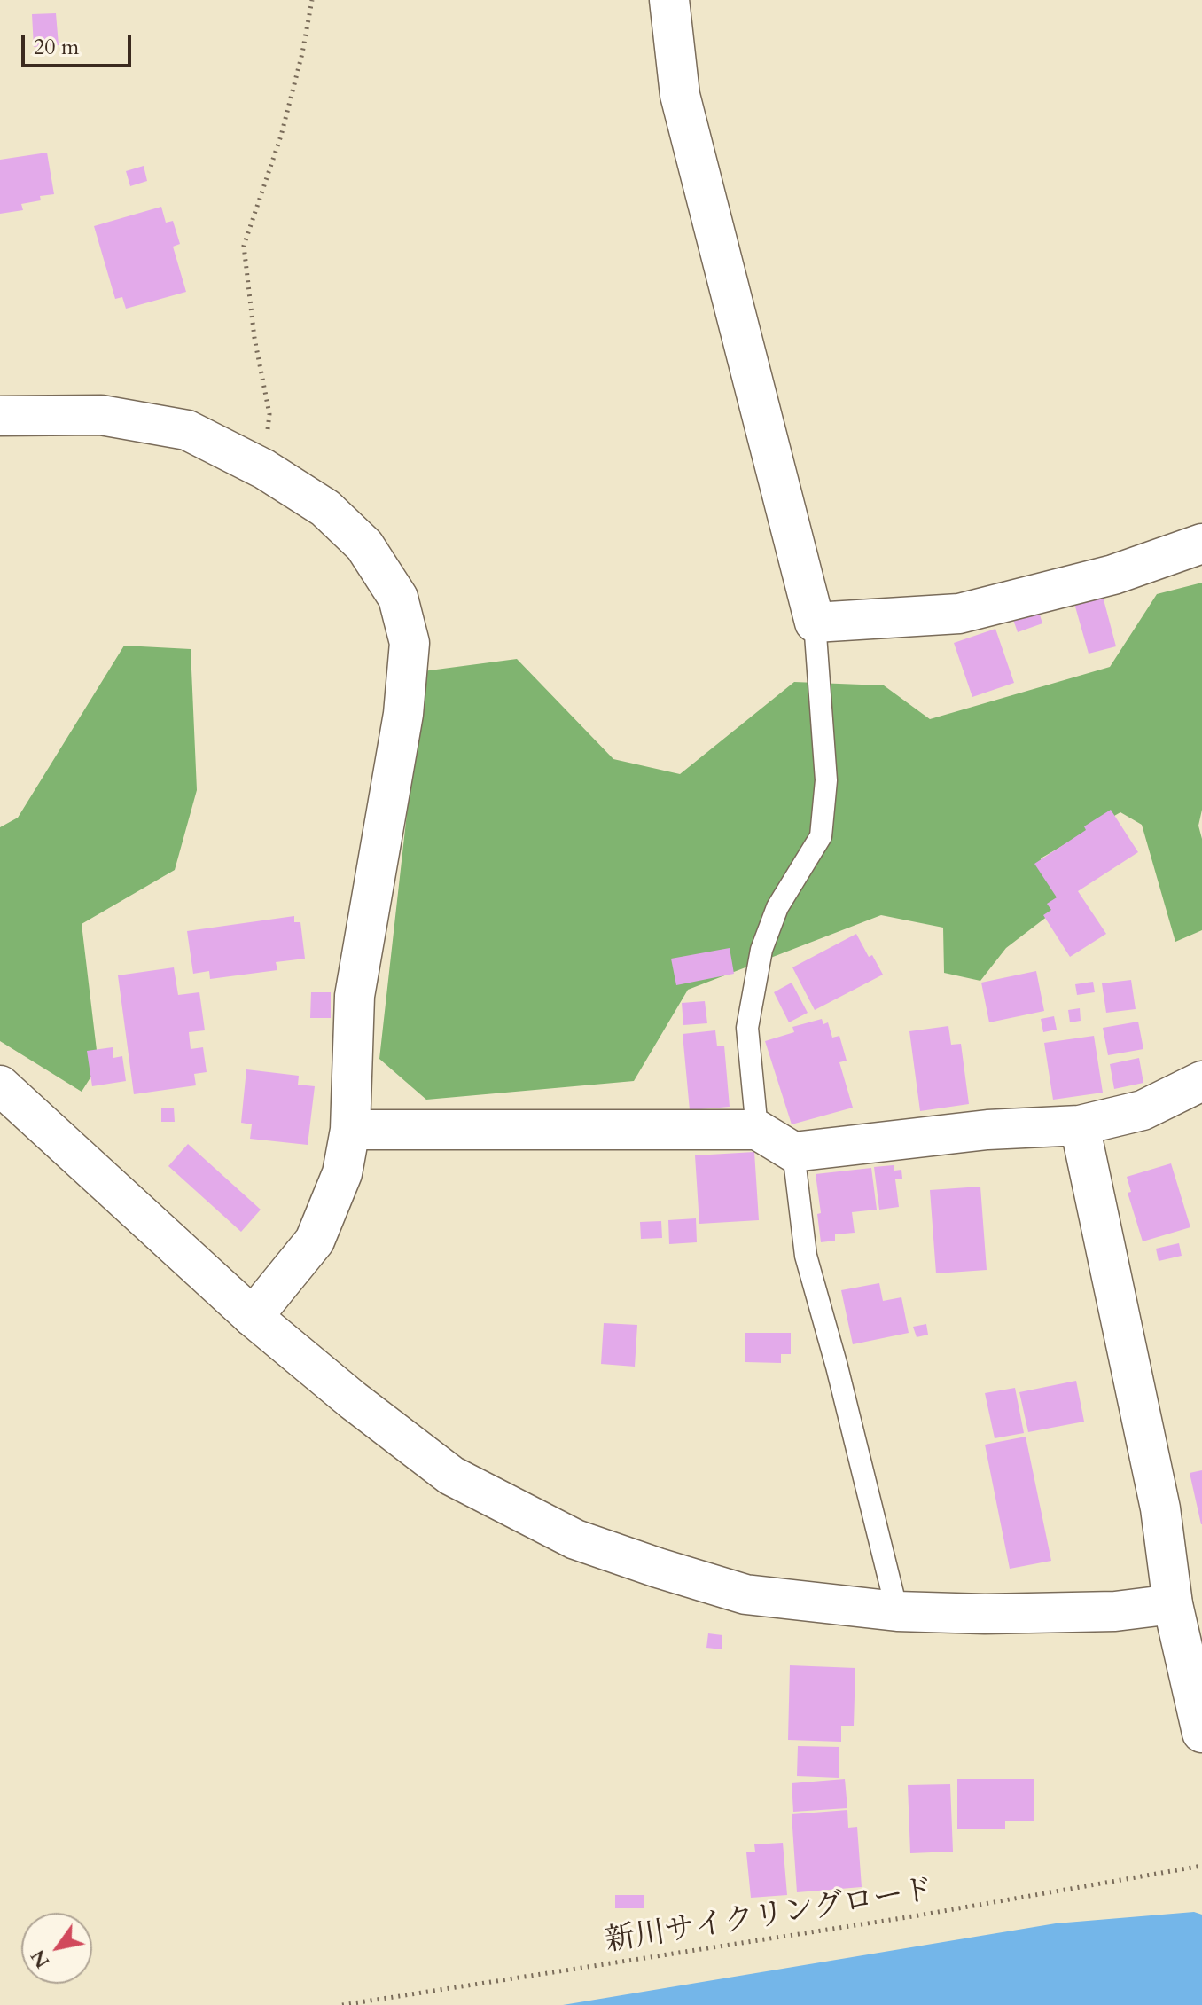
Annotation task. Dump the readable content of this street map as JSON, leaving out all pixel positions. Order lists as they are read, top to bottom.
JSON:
{
  "streets": {
    "path": ["新川サイクリングロード"]
  },
  "scale_bar": "20 m",
  "north": "bottom left"
}
